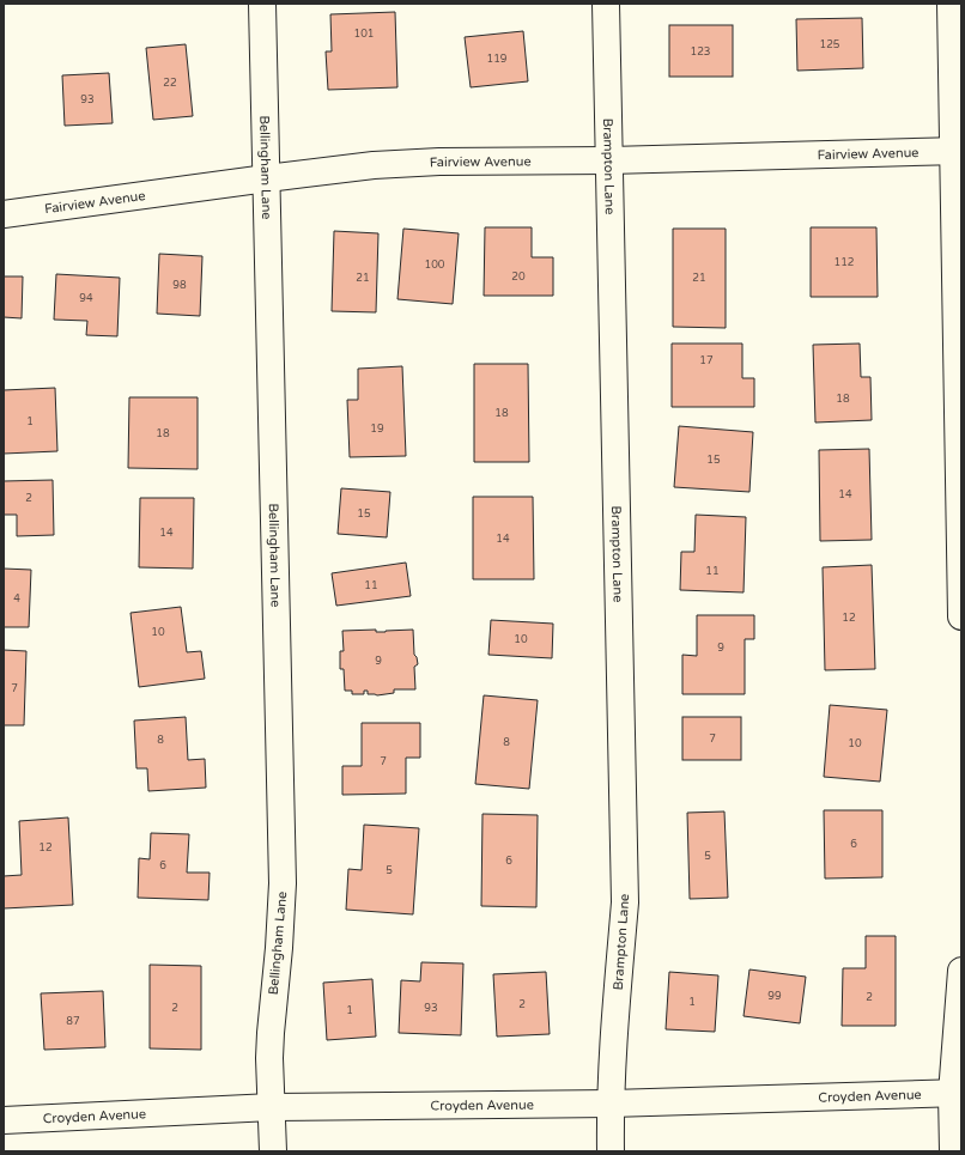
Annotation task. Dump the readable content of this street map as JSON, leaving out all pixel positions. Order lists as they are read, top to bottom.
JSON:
{
  "streets": {
    "street": [
      "Fairview Avenue",
      "Brampton Lane",
      "Bellingham Lane",
      "Croyden Avenue"
    ]
  },
  "crossings": [
    ["Fairview Avenue", "Brampton Lane"],
    ["Fairview Avenue", "Bellingham Lane"],
    ["Brampton Lane", "Croyden Avenue"],
    ["Bellingham Lane", "Croyden Avenue"]
  ],
  "house_numbers": [
    "101",
    "125",
    "123",
    "119",
    "22",
    "93",
    "112",
    "100",
    "20",
    "21",
    "21",
    "98",
    "94",
    "17",
    "18",
    "18",
    "1",
    "19",
    "18",
    "15",
    "14",
    "2",
    "15",
    "14",
    "14",
    "11",
    "11",
    "4",
    "12",
    "10",
    "10",
    "9",
    "9",
    "7",
    "7",
    "8",
    "8",
    "10",
    "7",
    "6",
    "12",
    "5",
    "6",
    "6",
    "5",
    "99",
    "2",
    "1",
    "2",
    "2",
    "93",
    "1",
    "87"
  ]
}
